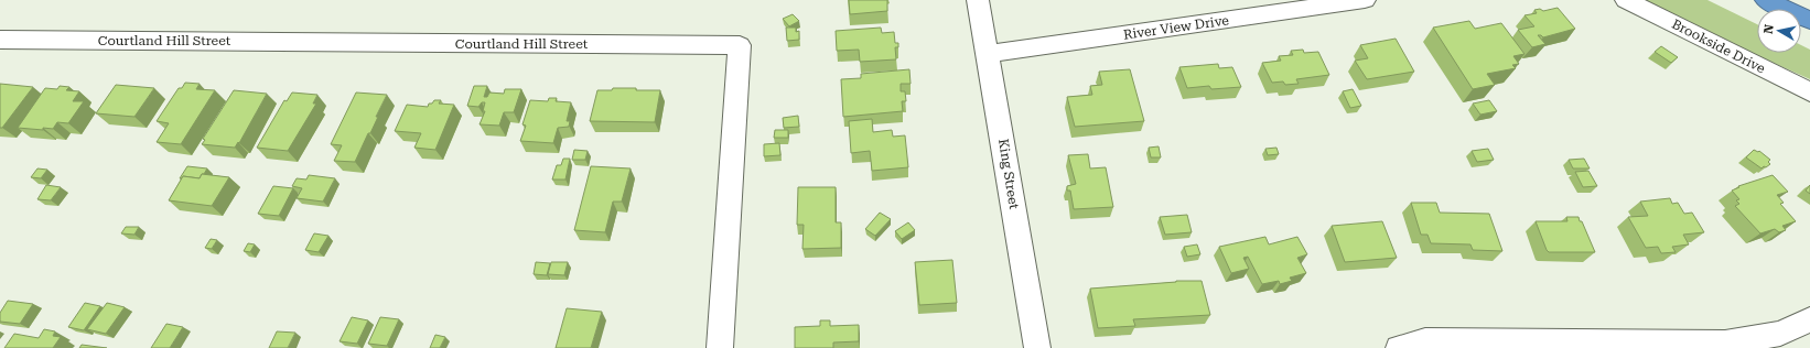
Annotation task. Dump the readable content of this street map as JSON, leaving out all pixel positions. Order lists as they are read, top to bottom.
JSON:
{
  "streets": {
    "street": [
      "River View Drive",
      "Courtland Hill Street",
      "Brookside Drive",
      "King Street"
    ]
  },
  "crossings": [
    ["River View Drive", "King Street"]
  ],
  "north": "left"
}
